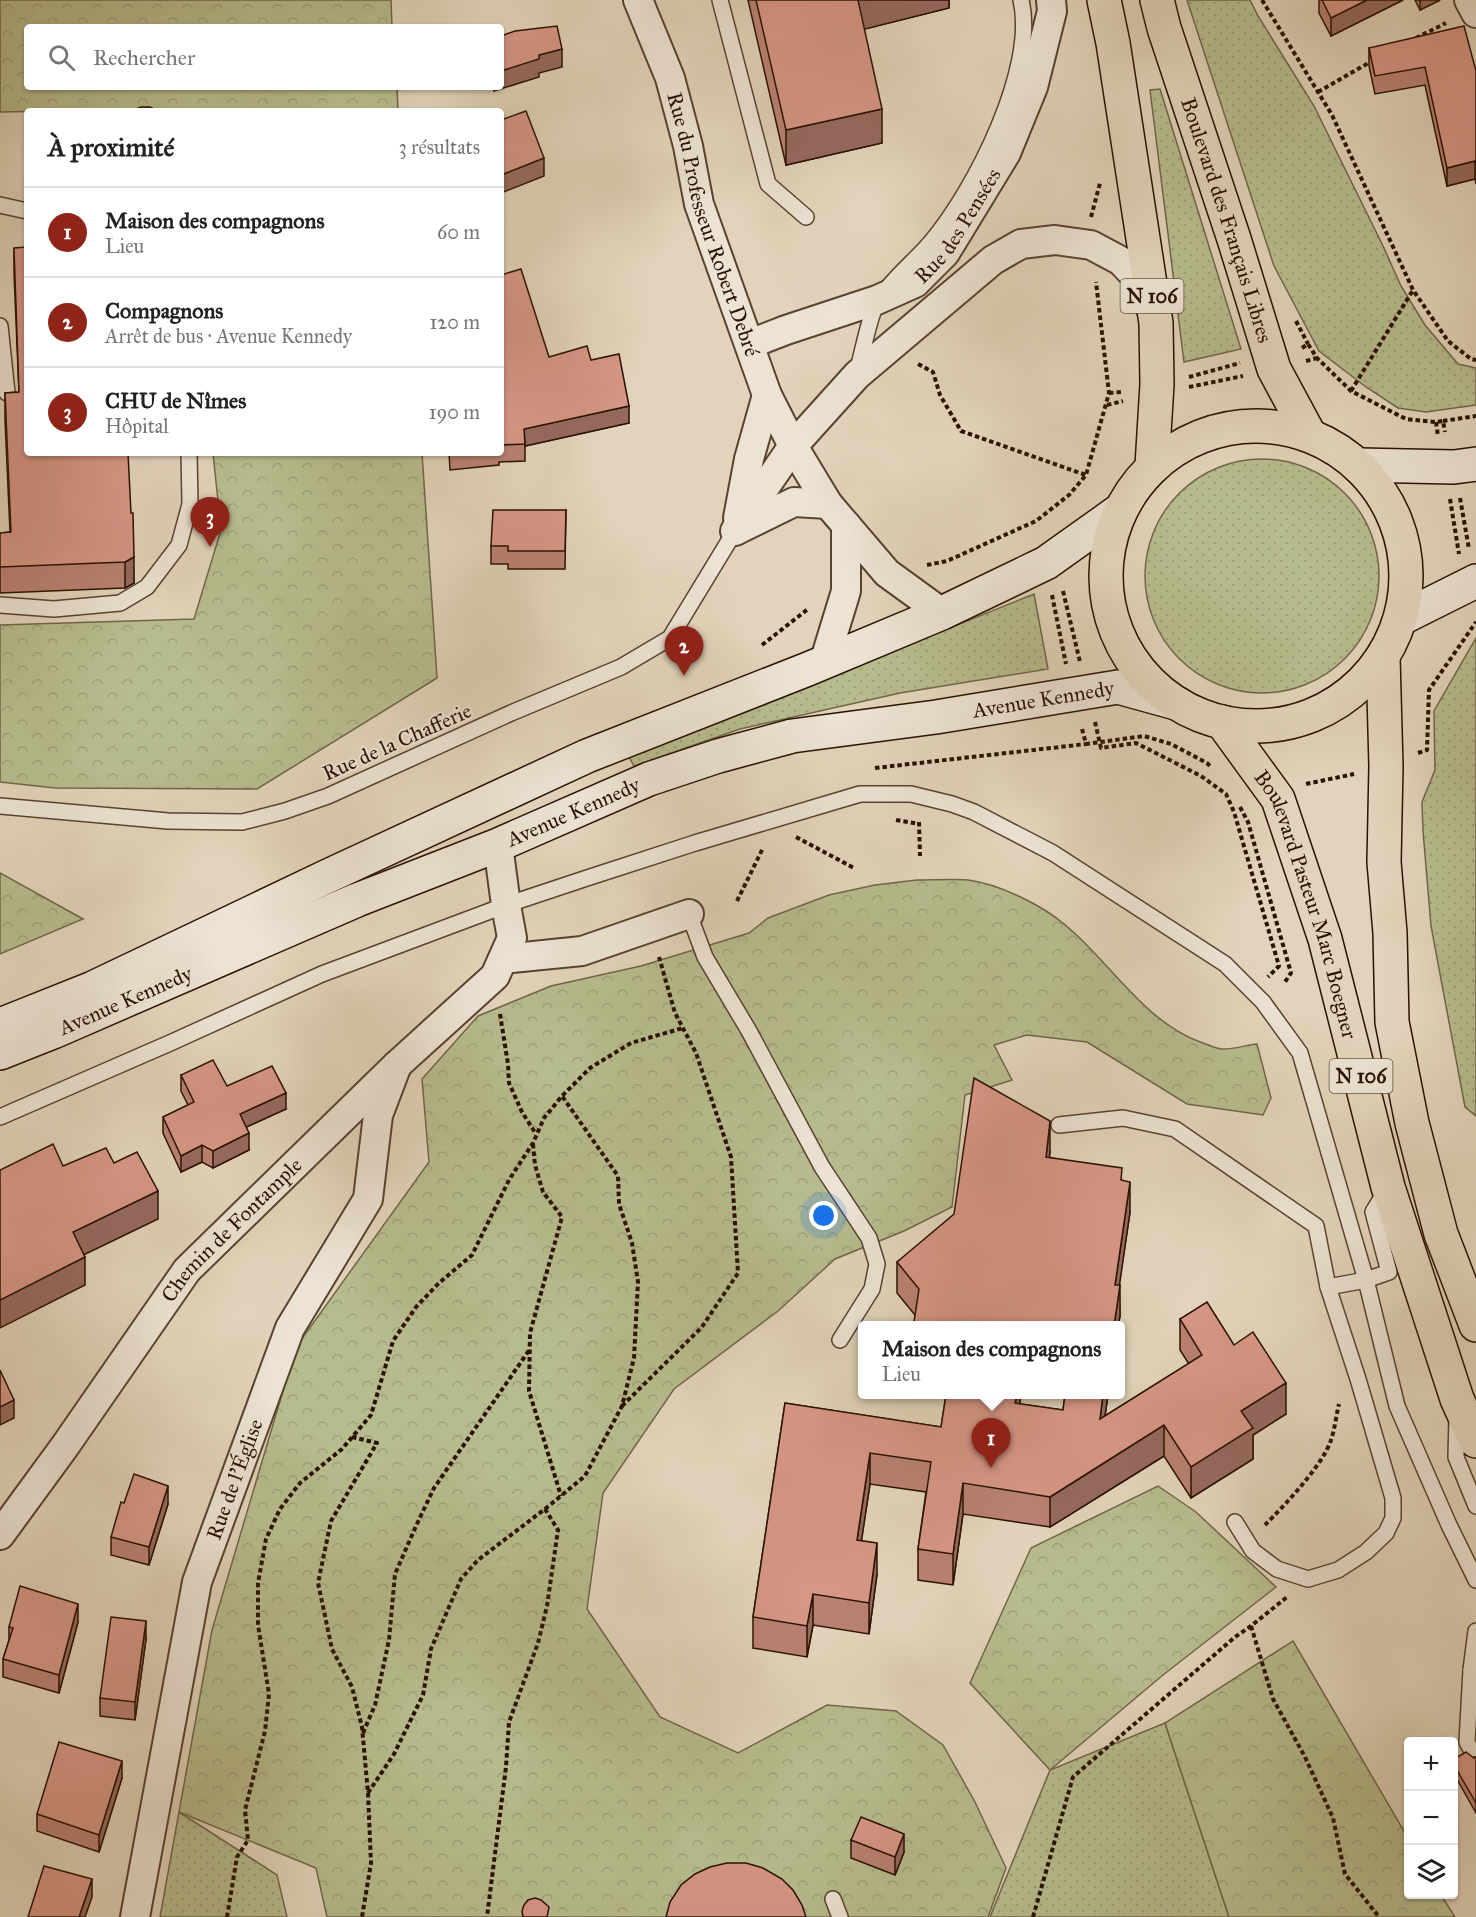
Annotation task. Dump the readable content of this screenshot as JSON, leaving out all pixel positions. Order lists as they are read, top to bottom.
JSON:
{
  "streets": {
    "main road": [
      "Boulevard des Français Libres",
      "N 106",
      "Avenue Kennedy",
      "Boulevard Pasteur Marc Boegner"
    ],
    "street": [
      "Rue du Professeur Robert Debré",
      "Rue des Pensées",
      "Chemin de Fontample",
      "Rue de l'Église"
    ],
    "lane": ["Rue de la Chafferie"]
  },
  "crossings": [
    ["Rue du Professeur Robert Debré", "Rue des Pensées"],
    ["Rue du Professeur Robert Debré", "Avenue Kennedy"],
    ["Avenue Kennedy", "Chemin de Fontample"],
    ["Chemin de Fontample", "Rue de l'Église"]
  ],
  "page": {
    "search": "Rechercher",
    "heading": ["À proximité", "3 résultats"],
    "list": [
      {
        "mark": "1",
        "name": "Maison des compagnons",
        "note": "Lieu",
        "value": "60 m"
      },
      {
        "mark": "2",
        "name": "Compagnons",
        "note": "Arrêt de bus · Avenue Kennedy",
        "value": "120 m"
      },
      {
        "mark": "3",
        "name": "CHU de Nîmes",
        "note": "Hôpital",
        "value": "190 m"
      }
    ],
    "pins": ["3", "2", "1"],
    "popup": ["Maison des compagnons", "Lieu"],
    "map_buttons": ["+", "−"]
  }
}
